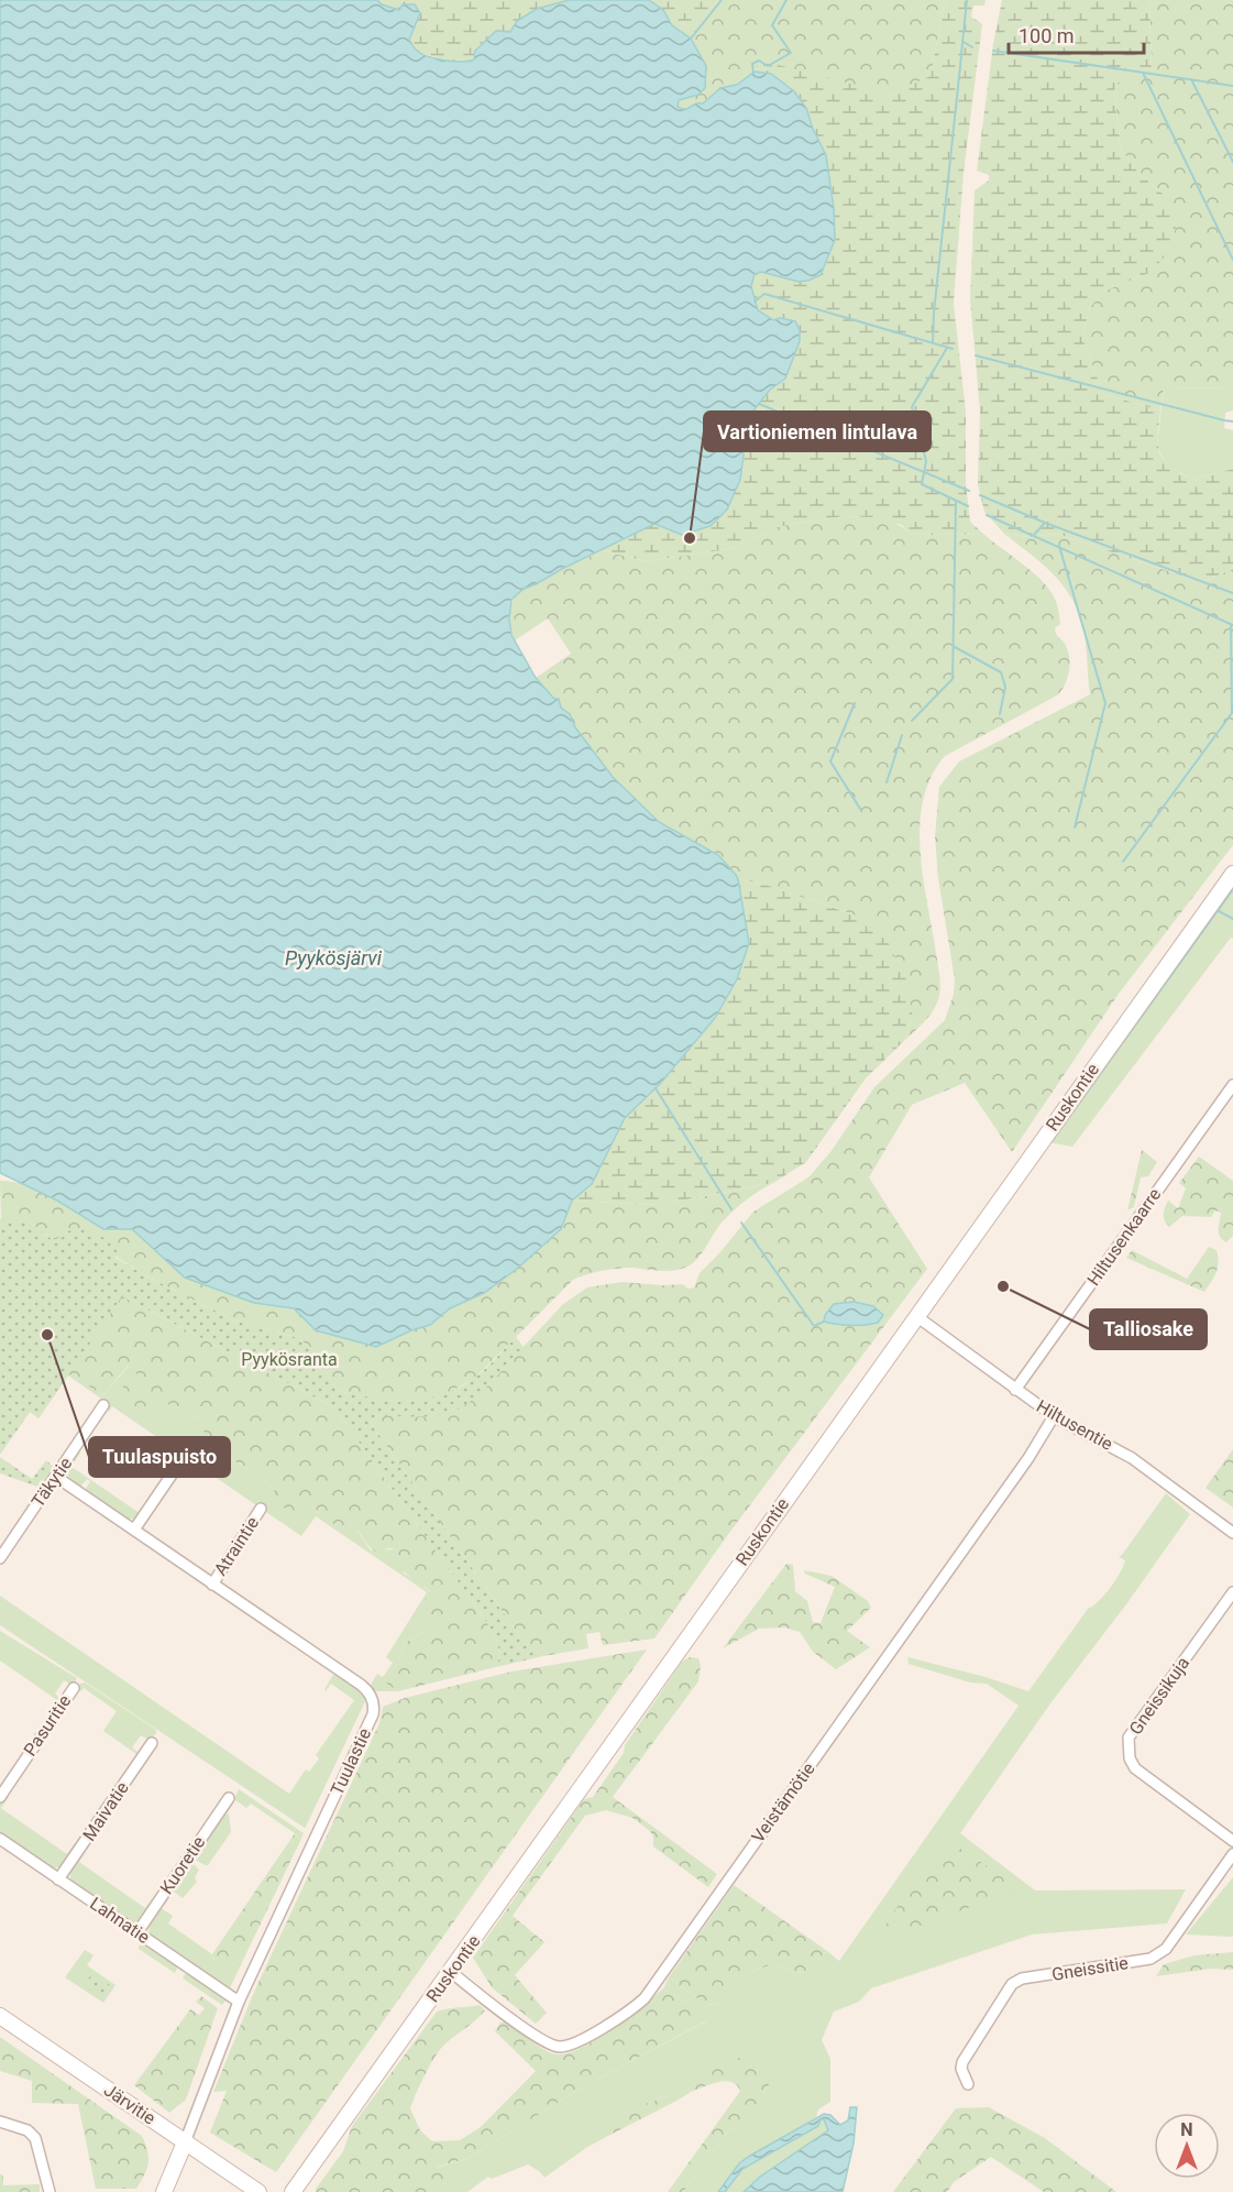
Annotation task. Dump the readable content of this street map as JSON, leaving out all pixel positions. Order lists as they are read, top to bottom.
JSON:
{
  "streets": {
    "main road": ["Ruskontie", "Järvitie"],
    "street": [
      "Hiltusenkaarre",
      "Hiltusentie",
      "Täkytie",
      "Atraintie",
      "Gneissikuja",
      "Pasuritie",
      "Tuulastie",
      "Veistämötie",
      "Maivatie",
      "Kuoretie",
      "Lahnatie",
      "Gneissitie"
    ]
  },
  "crossings": [
    ["Ruskontie", "Hiltusentie"],
    ["Ruskontie", "Veistämötie"],
    ["Hiltusenkaarre", "Hiltusentie"],
    ["Hiltusentie", "Veistämötie"],
    ["Täkytie", "Tuulastie"],
    ["Atraintie", "Tuulastie"],
    ["Tuulastie", "Lahnatie"],
    ["Tuulastie", "Järvitie"],
    ["Maivatie", "Lahnatie"],
    ["Kuoretie", "Lahnatie"]
  ],
  "water": ["Pyykösjärvi"],
  "parks": ["Pyykösranta"],
  "places": ["Vartioniemen lintulava", "Talliosake", "Tuulaspuisto"],
  "scale_bar": "100 m",
  "north": "top"
}
